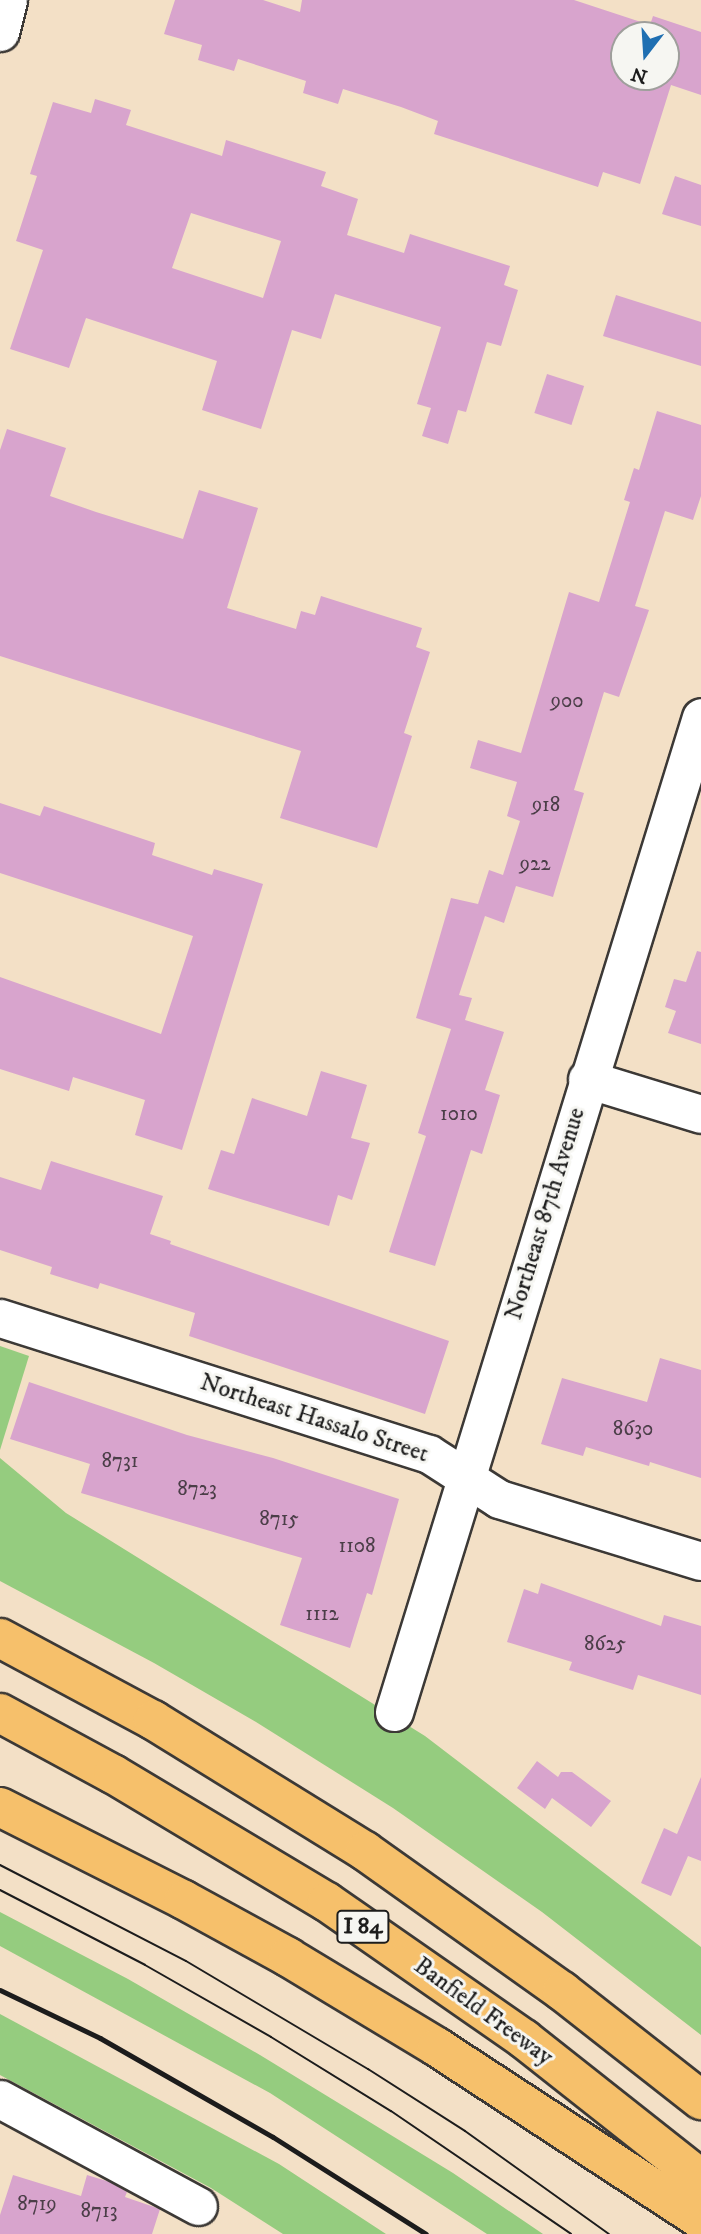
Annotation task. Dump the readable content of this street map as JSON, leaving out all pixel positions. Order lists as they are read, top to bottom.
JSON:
{
  "streets": {
    "highway": ["I 84", "Banfield Freeway"],
    "street": ["Northeast 87th Avenue", "Northeast Hassalo Street"]
  },
  "crossings": [
    ["Northeast 87th Avenue", "Northeast Hassalo Street"]
  ],
  "house_numbers": [
    "900",
    "918",
    "922",
    "1010",
    "8630",
    "8731",
    "8723",
    "8715",
    "1108",
    "1112",
    "8625",
    "8719",
    "8713"
  ],
  "north": "bottom"
}
